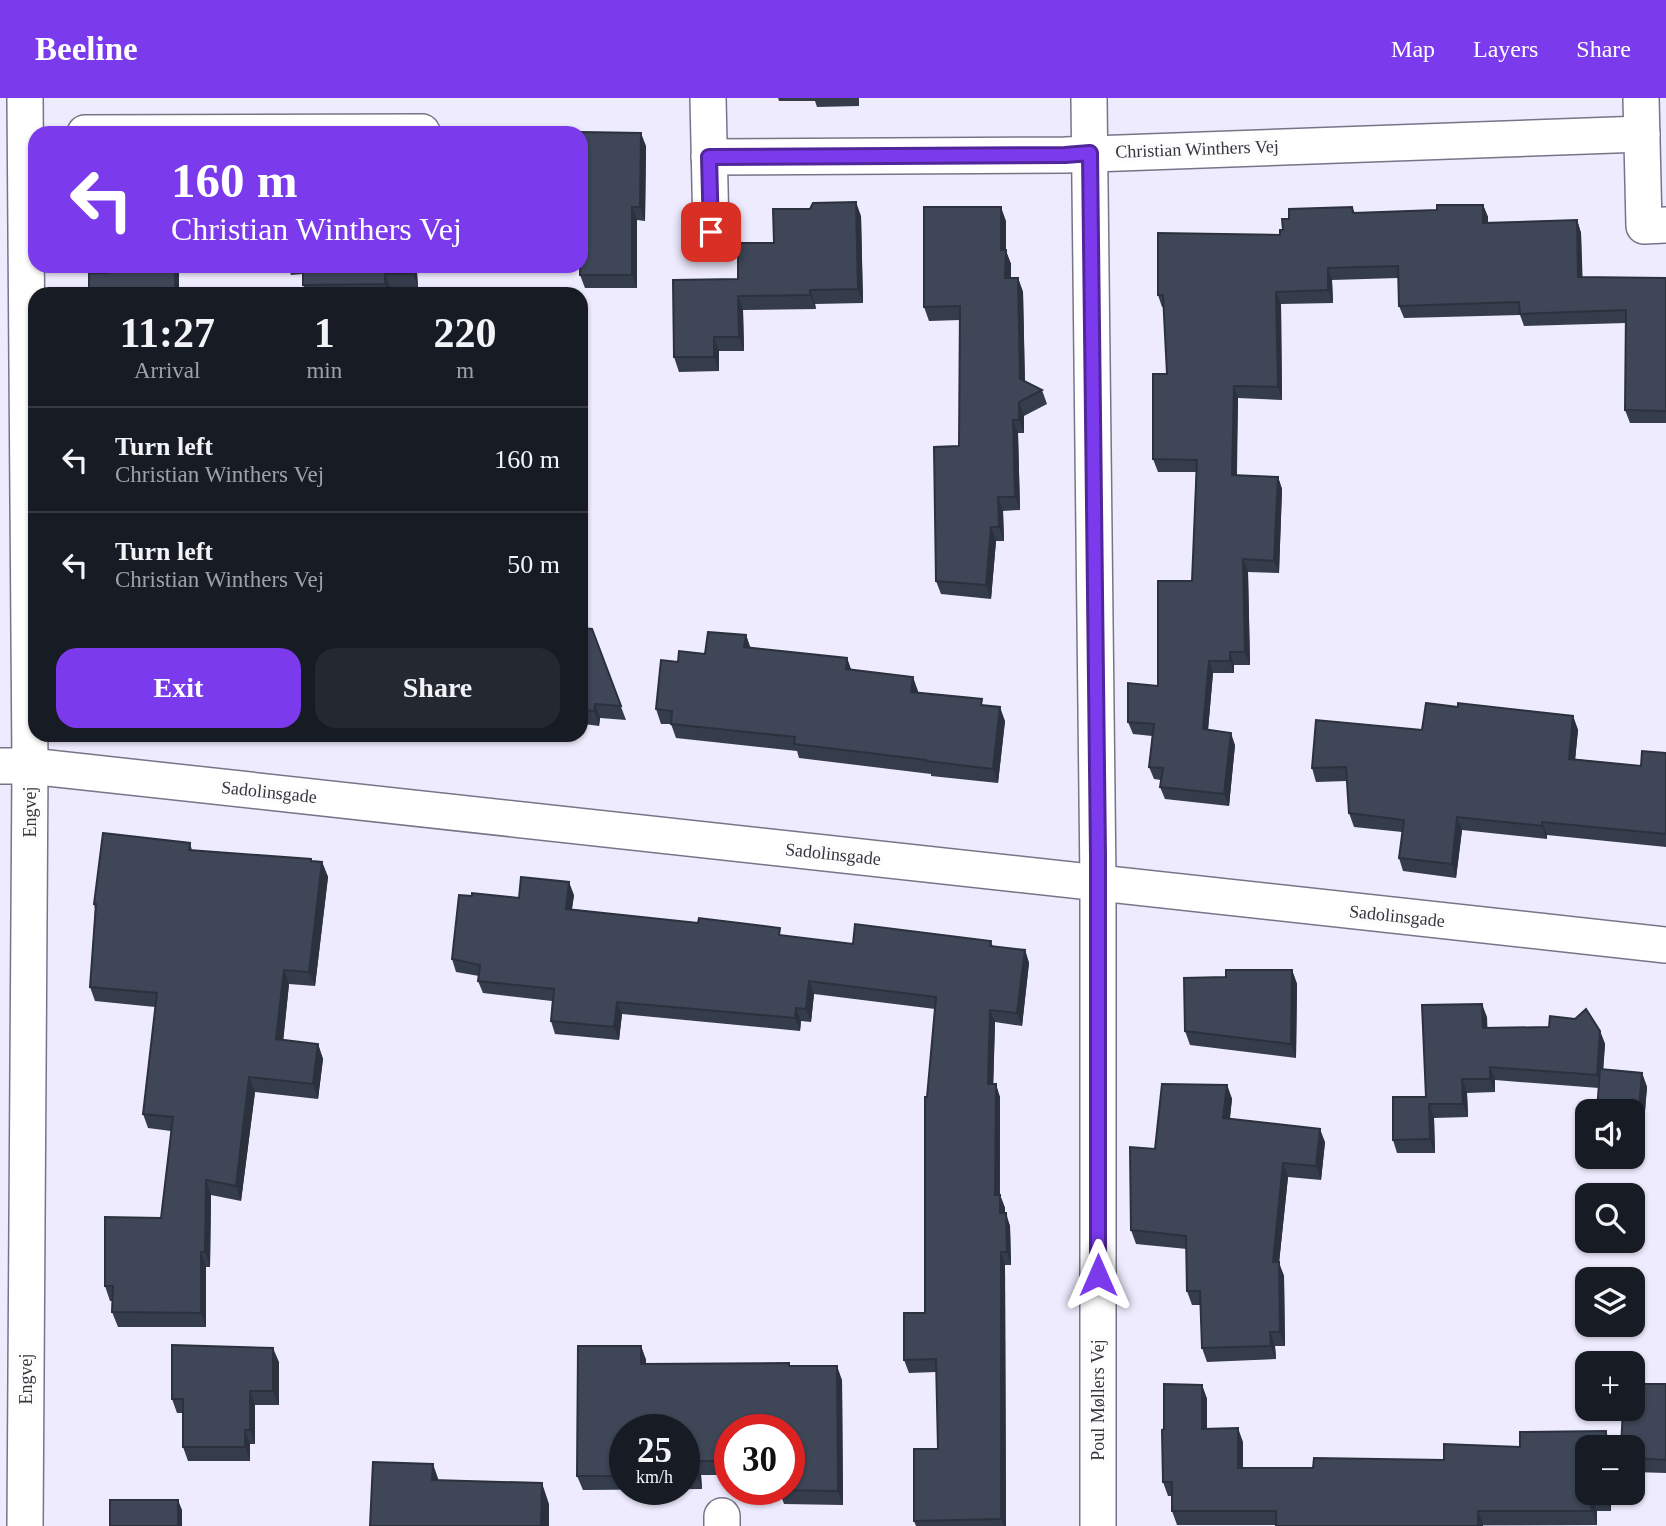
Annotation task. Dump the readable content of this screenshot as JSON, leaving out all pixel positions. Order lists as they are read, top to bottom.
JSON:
{
  "streets": {
    "street": [
      "Christian Winthers Vej",
      "Sadolinsgade",
      "Engvej",
      "Poul Møllers Vej"
    ]
  },
  "crossings": [
    ["Christian Winthers Vej", "Poul Møllers Vej"],
    ["Sadolinsgade", "Engvej"],
    ["Sadolinsgade", "Poul Møllers Vej"]
  ],
  "page": {
    "header": "Beeline",
    "nav": ["Map", "Layers", "Share"],
    "turn": ["160 m", "Christian Winthers Vej"],
    "eta": [
      "11:27",
      "Arrival",
      "1",
      "min",
      "220",
      "m"
    ],
    "list": [
      {
        "name": "Turn left",
        "note": "Christian Winthers Vej",
        "value": "160 m"
      },
      {
        "name": "Turn left",
        "note": "Christian Winthers Vej",
        "value": "50 m"
      }
    ],
    "buttons": ["Exit", "Share"],
    "map_buttons": ["+", "−"],
    "speed": "25 km/h",
    "limit": "30"
  }
}
